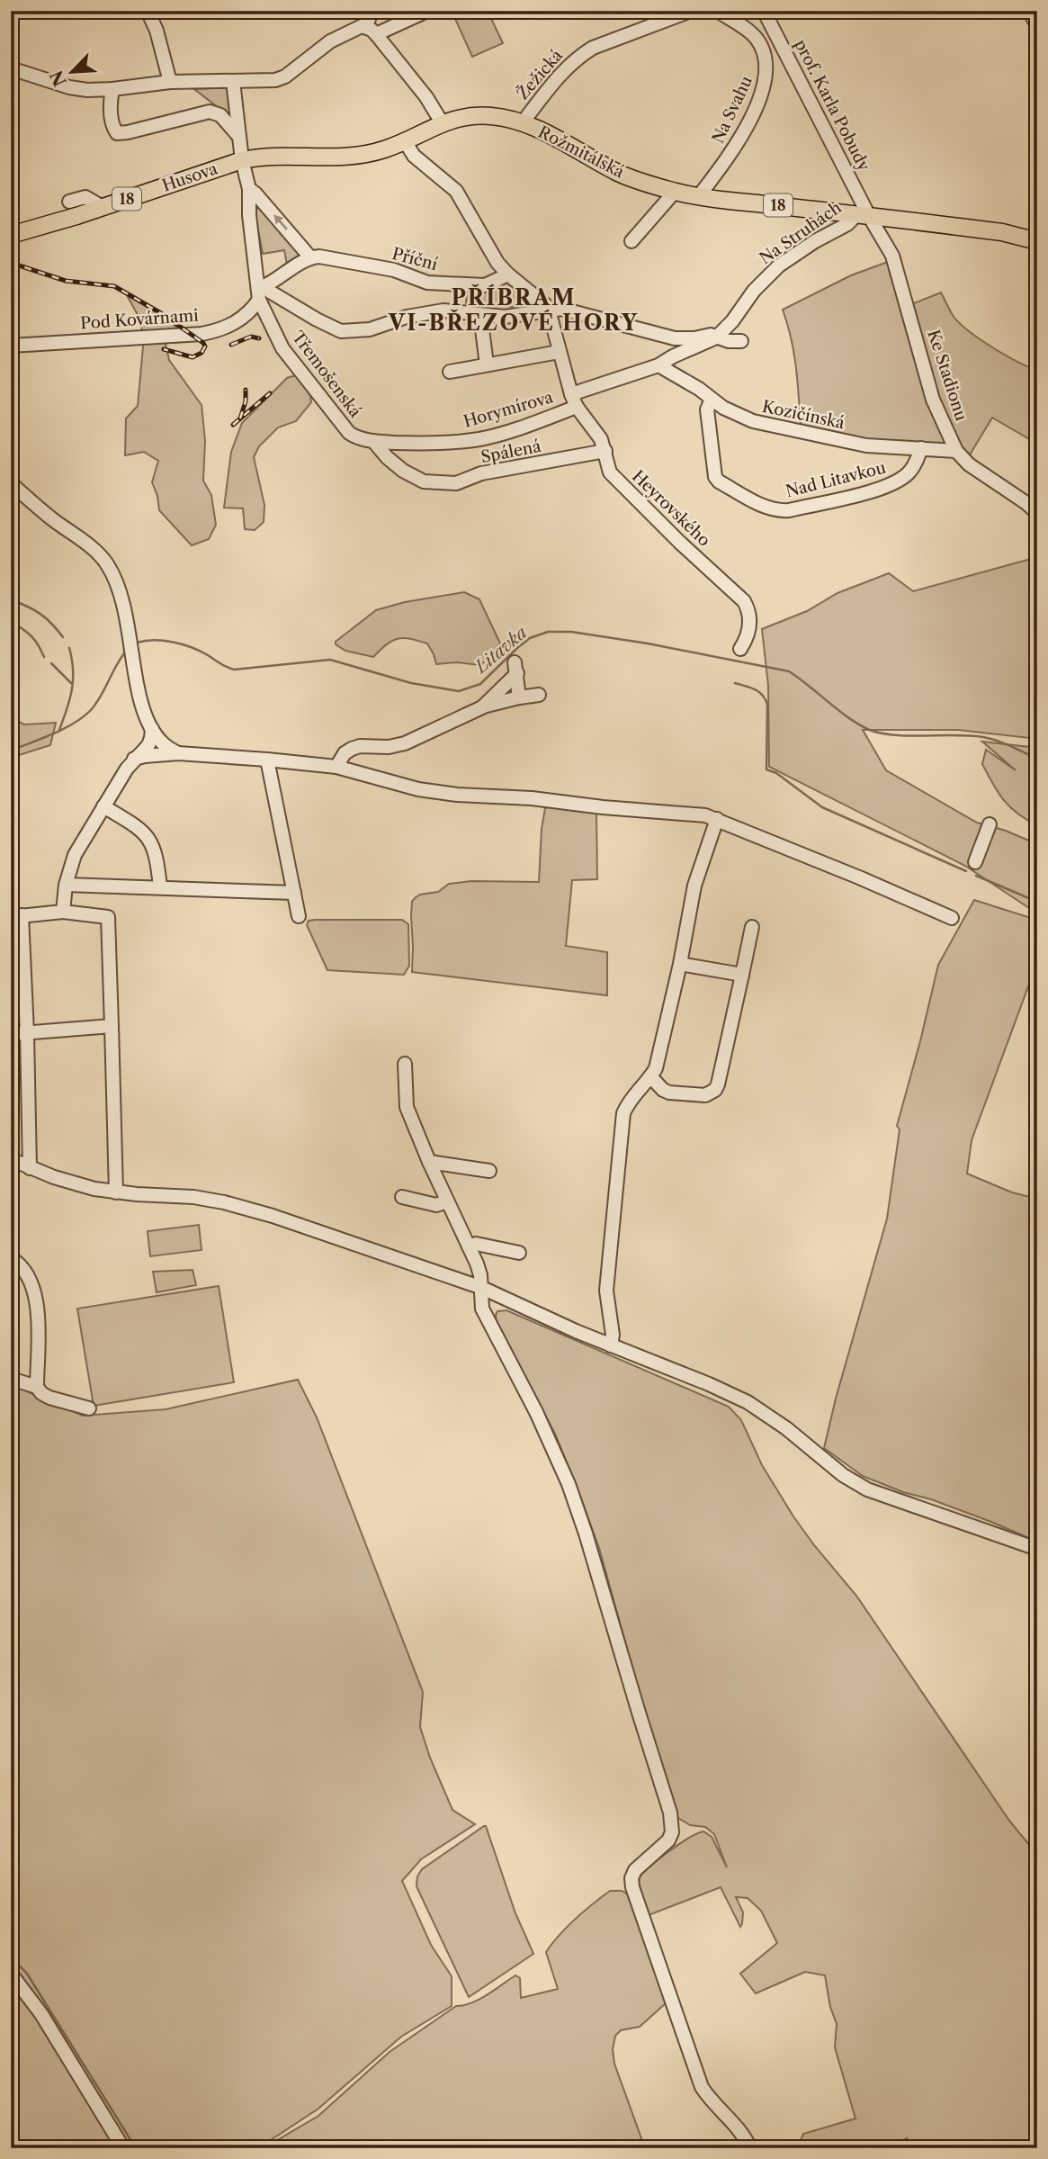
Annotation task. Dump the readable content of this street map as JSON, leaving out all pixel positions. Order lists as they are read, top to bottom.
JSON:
{
  "streets": {
    "main road": ["Rožmitálská", "Husova", "18"],
    "street": [
      "Žežická",
      "prof. Karla Pobudy",
      "Na Svahu",
      "Na Struhách",
      "Příční",
      "Pod Kovárnami",
      "Třemošenská",
      "Ke Stadionu",
      "Horymírova",
      "Kozičínská",
      "Spálená",
      "Nad Litavkou",
      "Heyrovského"
    ]
  },
  "crossings": [
    ["Žežická", "Rožmitálská"],
    ["prof. Karla Pobudy", "Rožmitálská"],
    ["prof. Karla Pobudy", "Na Struhách"],
    ["prof. Karla Pobudy", "Ke Stadionu"],
    ["Na Svahu", "Rožmitálská"],
    ["Rožmitálská", "Husova"],
    ["Rožmitálská", "Na Struhách"],
    ["Rožmitálská", "Třemošenská"],
    ["Rožmitálská", "Ke Stadionu"],
    ["Husova", "Třemošenská"],
    ["Na Struhách", "Ke Stadionu"],
    ["Na Struhách", "Kozičínská"],
    ["Na Struhách", "Heyrovského"],
    ["Příční", "Pod Kovárnami"],
    ["Pod Kovárnami", "Třemošenská"],
    ["Třemošenská", "Horymírova"],
    ["Třemošenská", "Spálená"],
    ["Ke Stadionu", "Kozičínská"],
    ["Horymírova", "Heyrovského"],
    ["Kozičínská", "Nad Litavkou"],
    ["Spálená", "Heyrovského"]
  ],
  "districts": ["PŘÍBRAM VI-BŘEZOVÉ HORY"],
  "water": ["Litavka"],
  "north": "bottom left"
}
